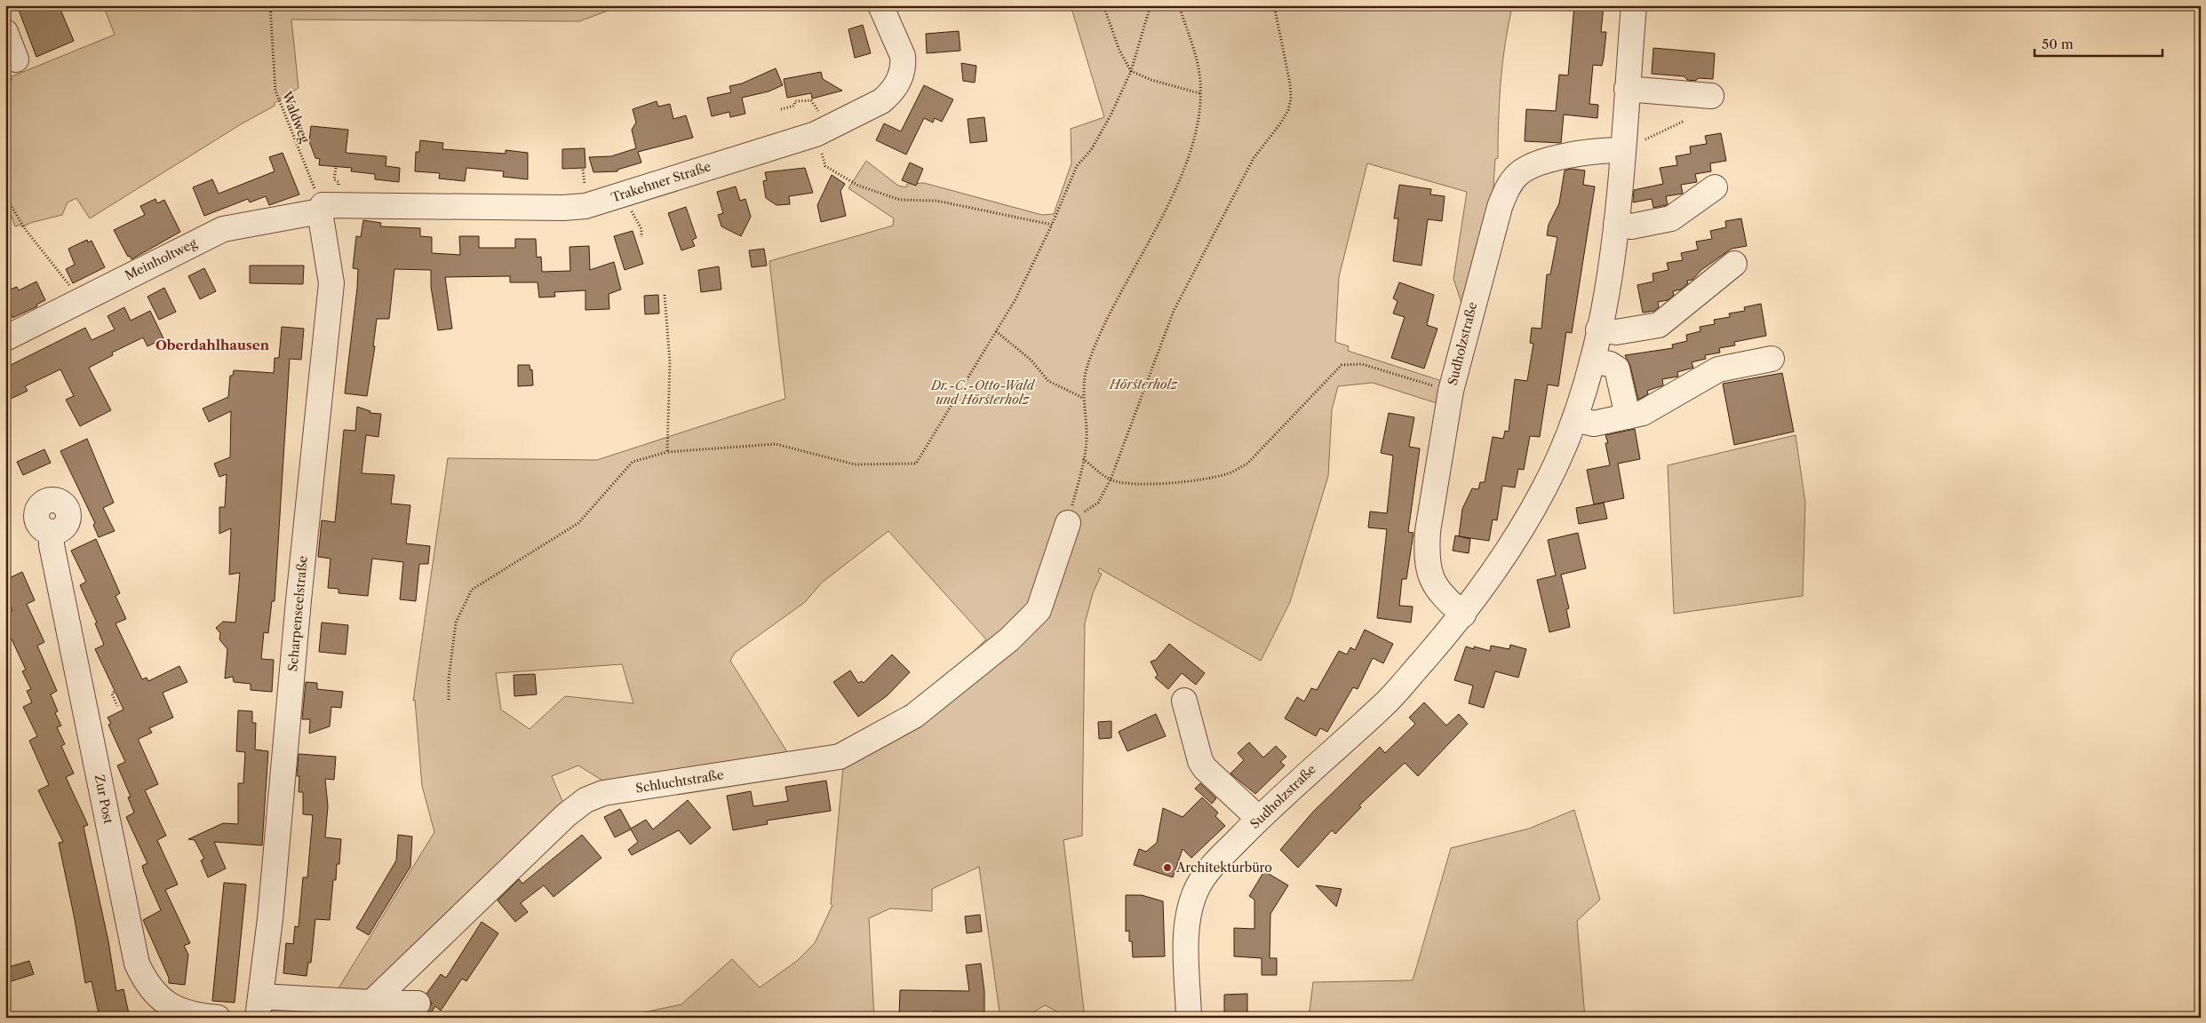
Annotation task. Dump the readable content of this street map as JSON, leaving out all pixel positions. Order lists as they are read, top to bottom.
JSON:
{
  "streets": {
    "street": [
      "Trakehner Straße",
      "Meinholtweg",
      "Sudholzstraße",
      "Scharpenseelstraße",
      "Schluchtstraße",
      "Zur Post"
    ],
    "path": ["Waldweg"]
  },
  "crossings": [
    ["Waldweg", "Trakehner Straße"],
    ["Waldweg", "Meinholtweg"],
    ["Waldweg", "Scharpenseelstraße"],
    ["Trakehner Straße", "Meinholtweg"],
    ["Trakehner Straße", "Scharpenseelstraße"],
    ["Meinholtweg", "Scharpenseelstraße"]
  ],
  "districts": ["Oberdahlhausen"],
  "parks": ["Hörsterholz", "Dr.-C.-Otto-Wald und Hörsterholz"],
  "places": ["Architekturbüro"],
  "scale_bar": "50 m"
}
